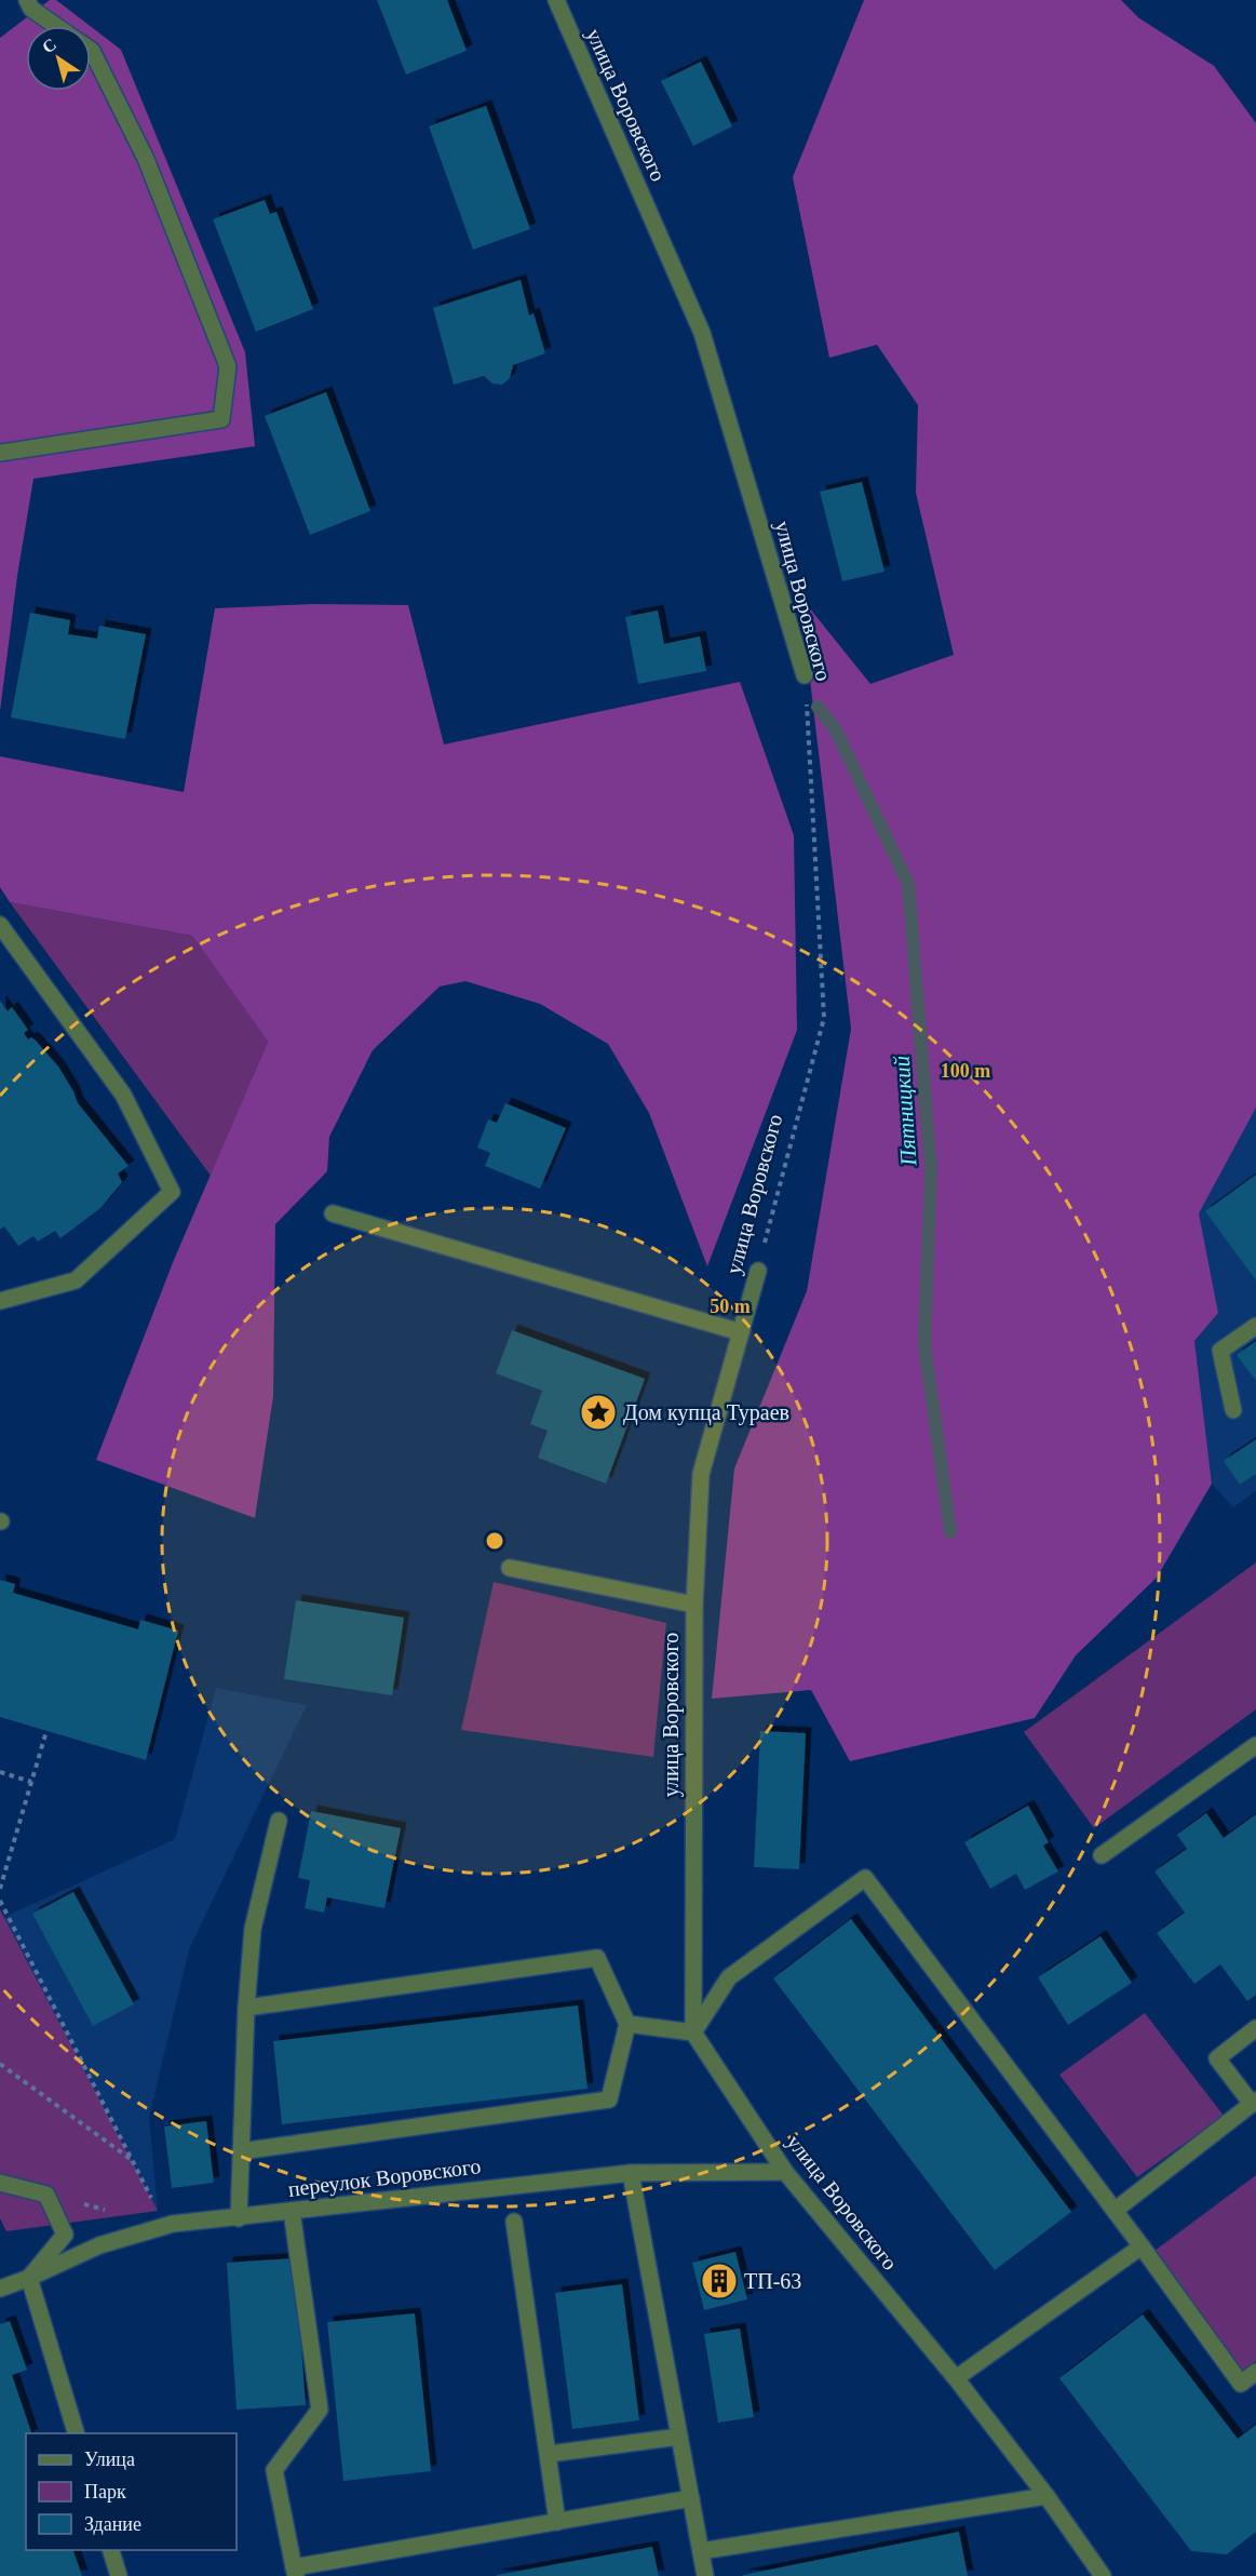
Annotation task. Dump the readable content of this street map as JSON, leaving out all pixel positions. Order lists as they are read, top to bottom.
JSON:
{
  "streets": {
    "street": ["улица Воровского", "переулок Воровского"]
  },
  "crossings": [
    ["улица Воровского", "переулок Воровского"]
  ],
  "water": ["Пятницкий"],
  "places": {
    "place": ["Дом купца Тураев"],
    "building": ["ТП-63"]
  },
  "legend": ["Улица", "Парк", "Здание"],
  "north": "top left",
  "rings": ["100 m", "50 m"]
}
